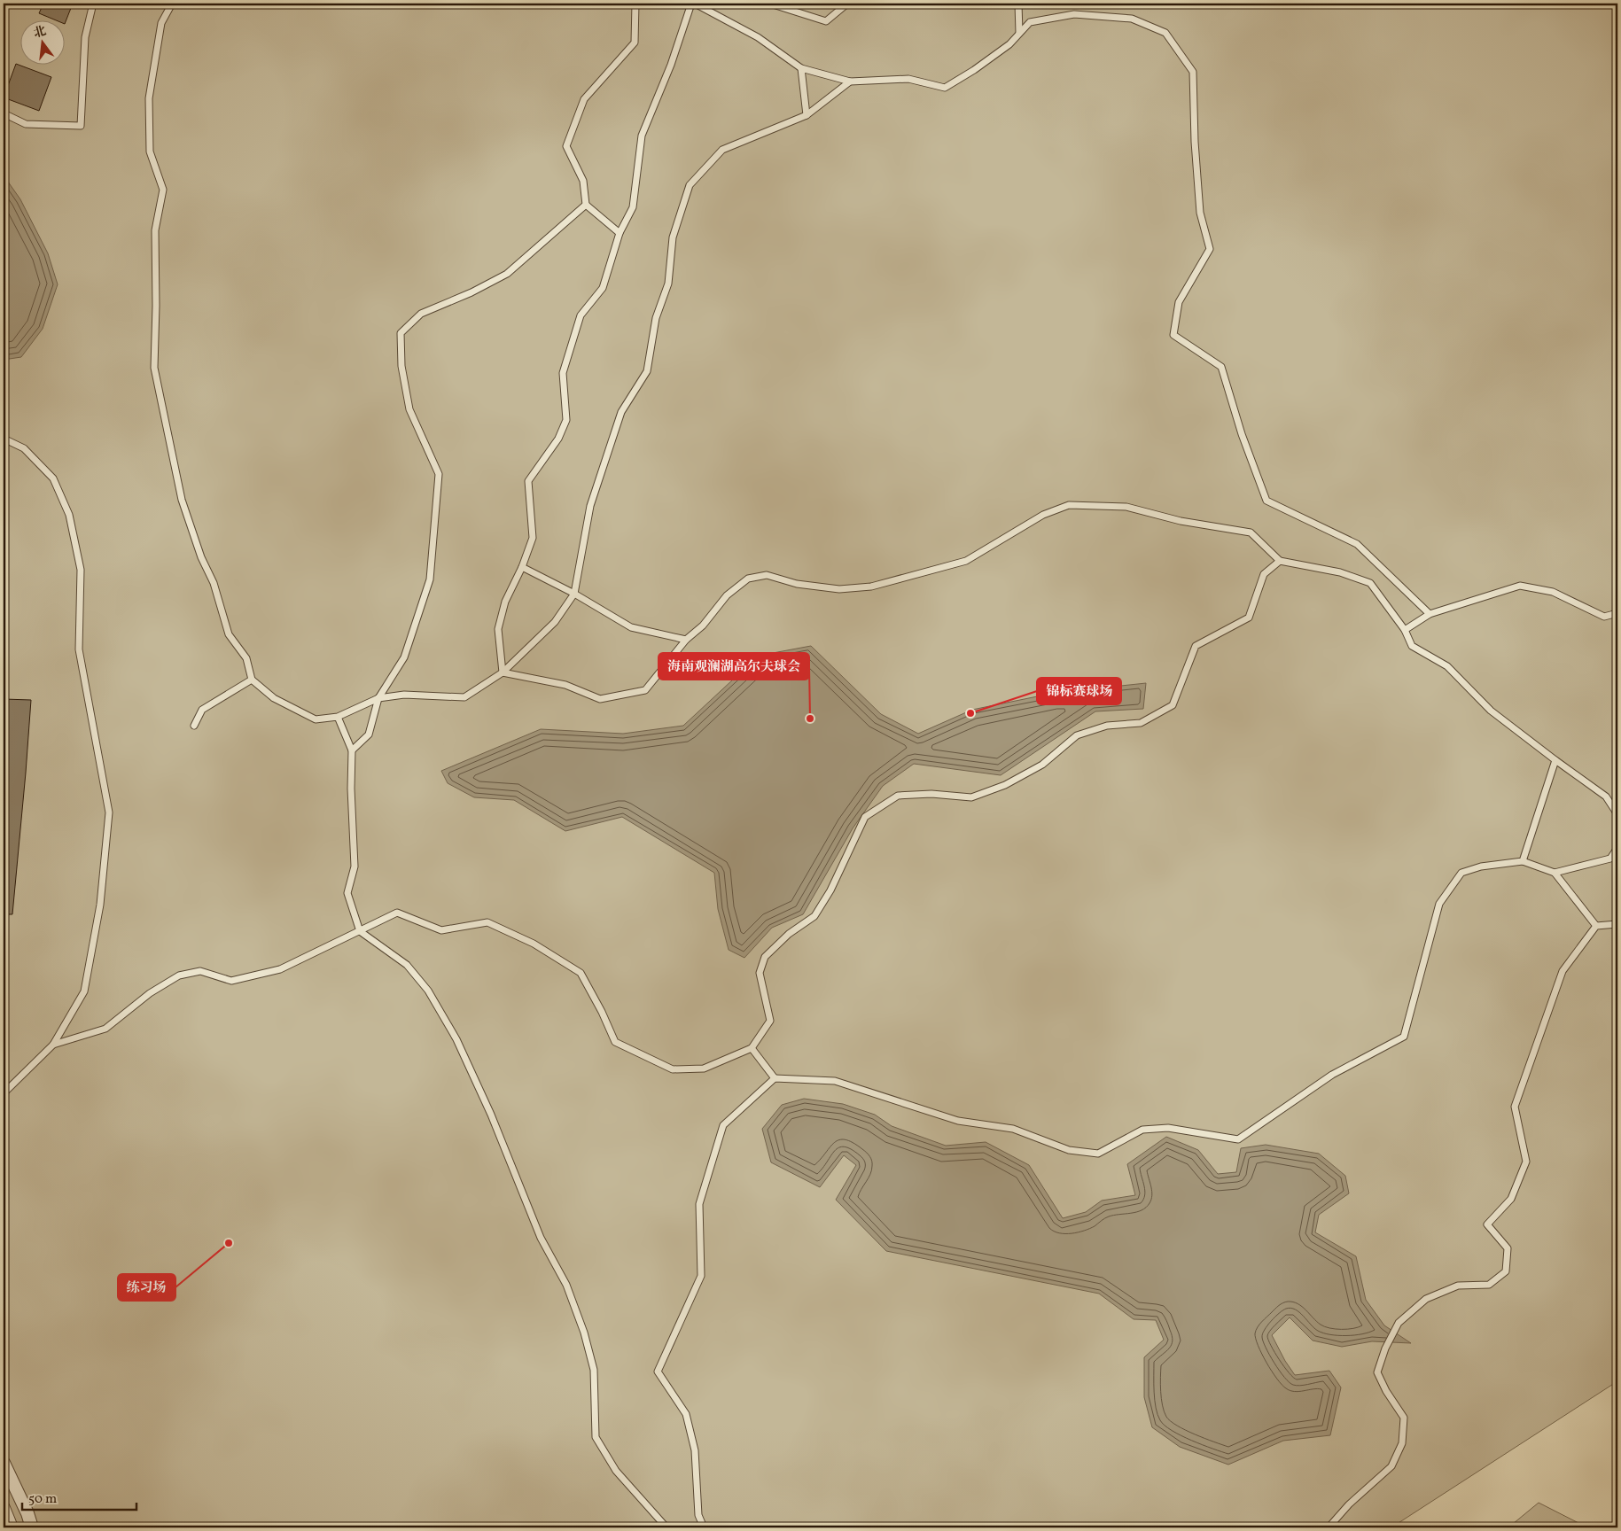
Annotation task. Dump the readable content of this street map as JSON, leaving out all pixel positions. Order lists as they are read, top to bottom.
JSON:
{
  "places": ["锦标赛球场", "海南观澜湖高尔夫球会", "练习场"],
  "scale_bar": "50 m",
  "north": "top"
}
